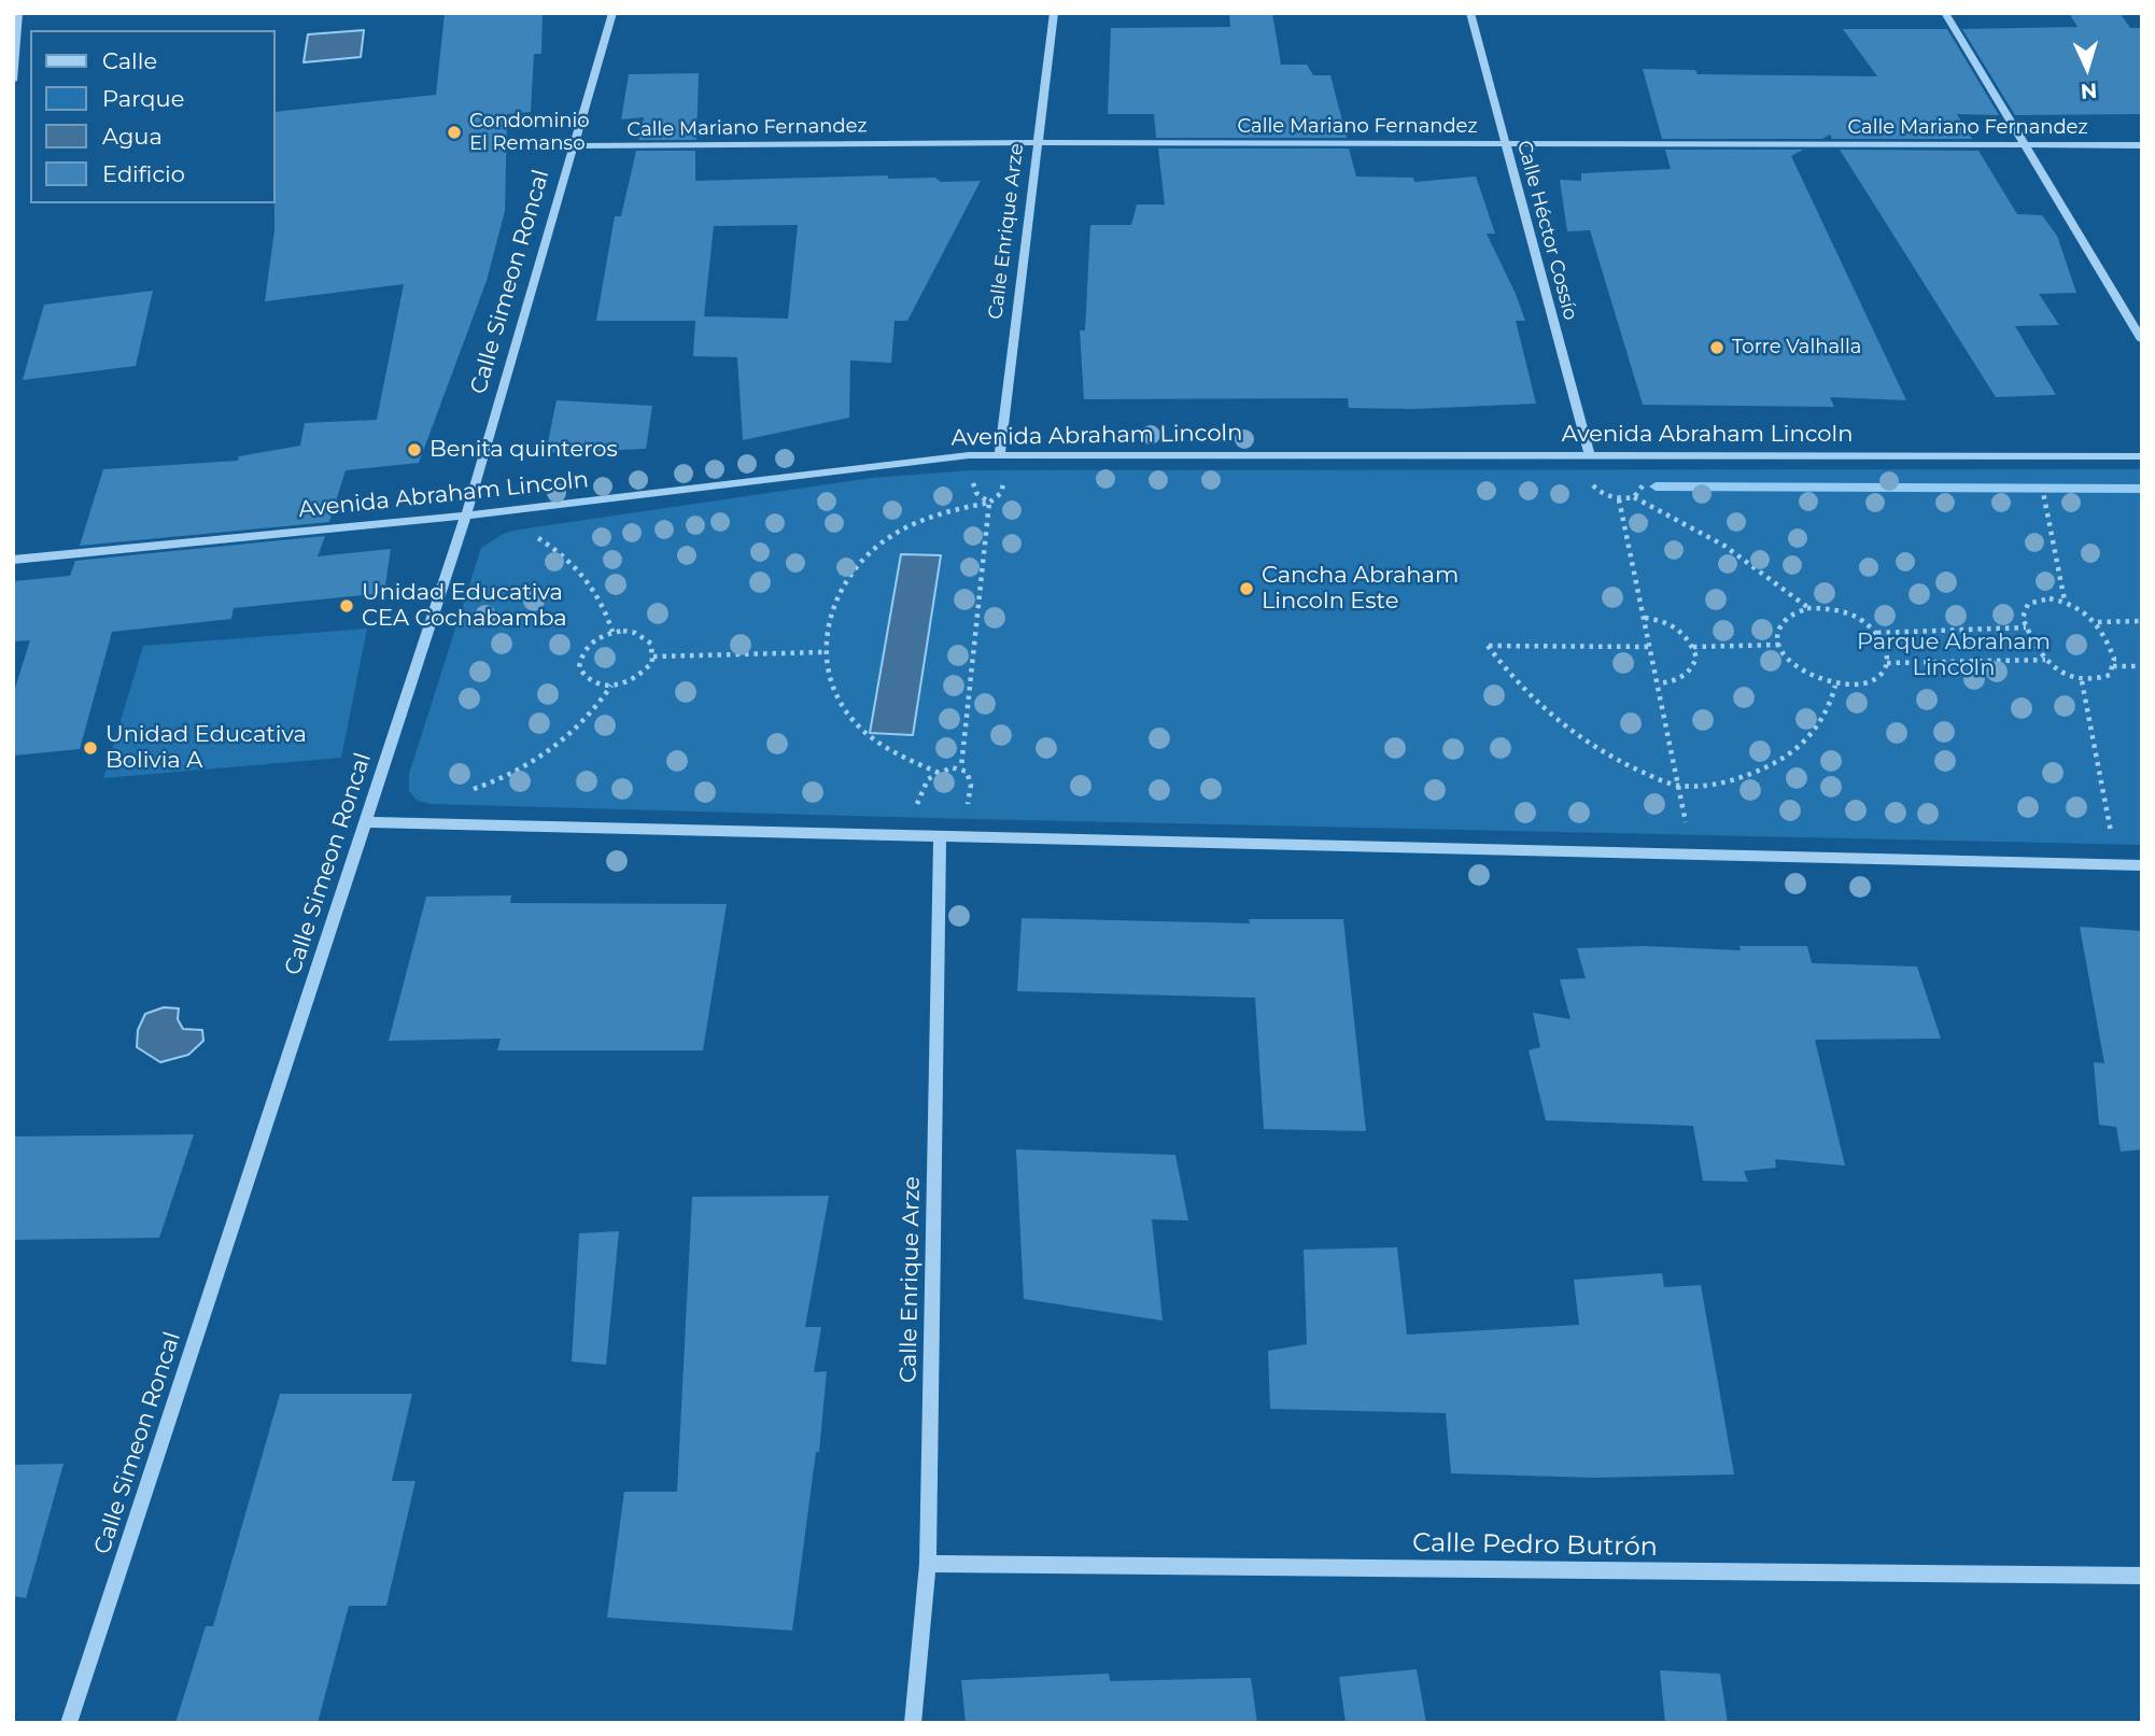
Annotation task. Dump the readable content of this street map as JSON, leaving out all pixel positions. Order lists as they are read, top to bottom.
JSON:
{
  "streets": {
    "street": [
      "Calle Mariano Fernandez",
      "Calle Héctor Cossío",
      "Calle Enrique Arze",
      "Calle Simeon Roncal",
      "Avenida Abraham Lincoln",
      "Calle Pedro Butrón"
    ]
  },
  "crossings": [
    ["Calle Mariano Fernandez", "Calle Héctor Cossío"],
    ["Calle Mariano Fernandez", "Calle Enrique Arze"],
    ["Calle Mariano Fernandez", "Calle Simeon Roncal"],
    ["Calle Héctor Cossío", "Avenida Abraham Lincoln"],
    ["Calle Enrique Arze", "Avenida Abraham Lincoln"],
    ["Calle Enrique Arze", "Calle Pedro Butrón"],
    ["Calle Simeon Roncal", "Avenida Abraham Lincoln"]
  ],
  "parks": ["Parque Abraham Lincoln"],
  "places": [
    "Condominio El Remanso",
    "Torre Valhalla",
    "Benita quinteros",
    "Cancha Abraham Lincoln Este",
    "Unidad Educativa CEA Cochabamba",
    "Unidad Educativa Bolivia A"
  ],
  "legend": [
    "Calle",
    "Parque",
    "Agua",
    "Edificio"
  ],
  "north": "bottom"
}
